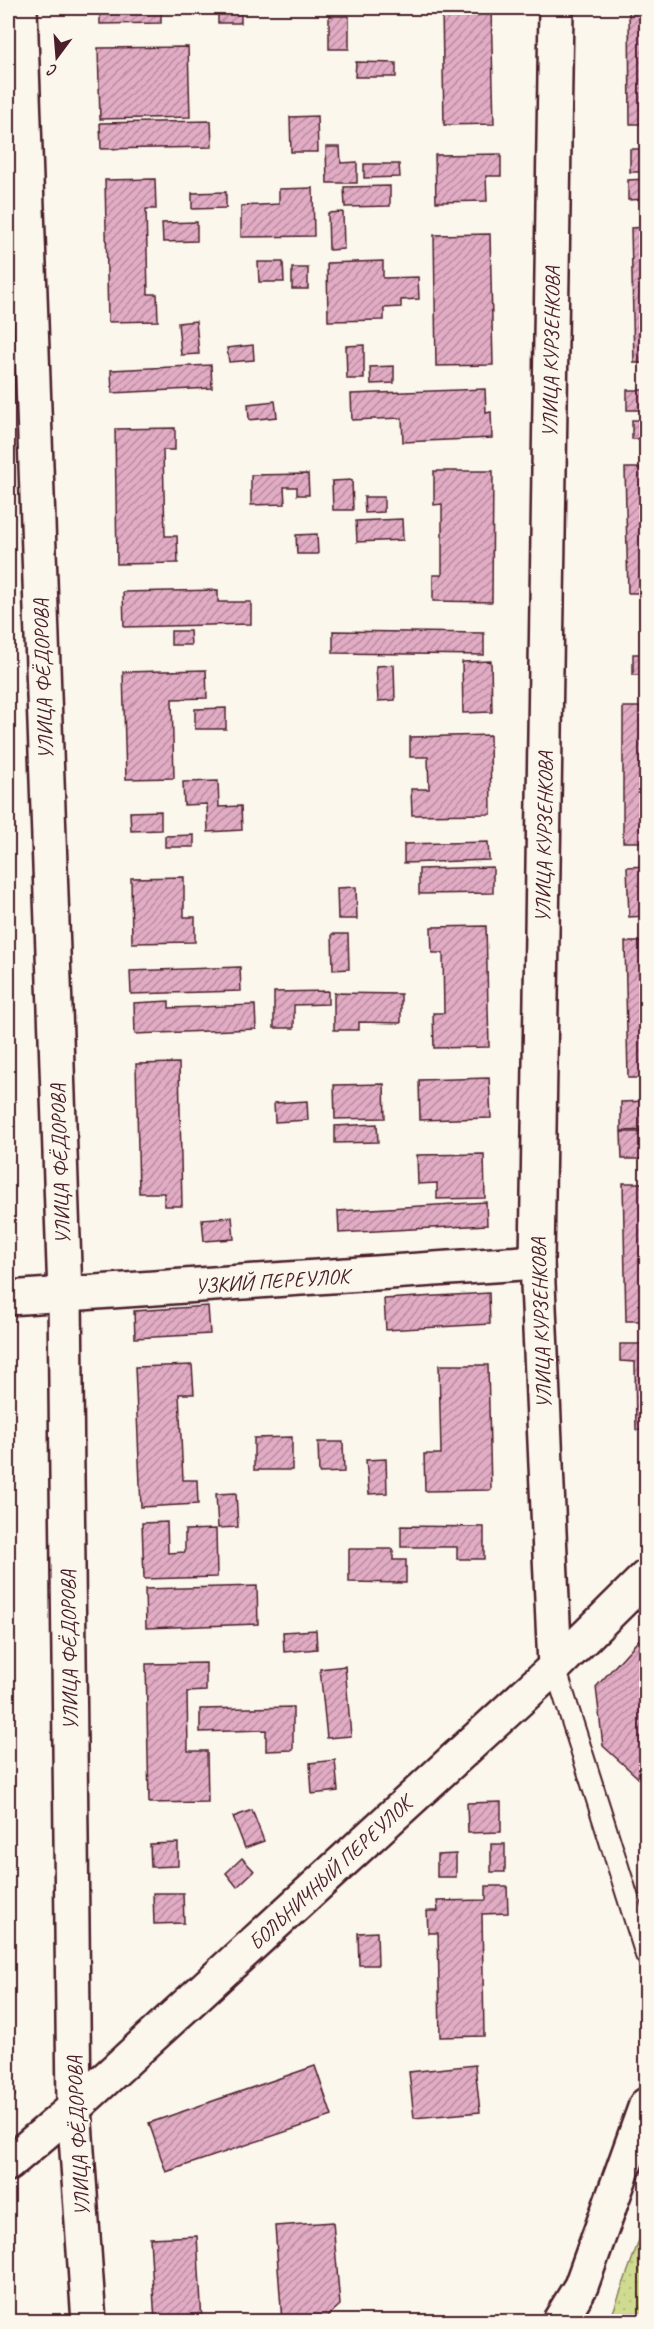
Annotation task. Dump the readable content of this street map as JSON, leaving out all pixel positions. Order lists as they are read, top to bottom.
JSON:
{
  "streets": {
    "street": [
      "УЛИЦА КУРЗЕНКОВА",
      "УЛИЦА ФЁДОРОВА",
      "УЗКИЙ ПЕРЕУЛОК",
      "БОЛЬНИЧНЫЙ ПЕРЕУЛОК"
    ]
  },
  "crossings": [
    ["УЛИЦА КУРЗЕНКОВА", "УЗКИЙ ПЕРЕУЛОК"],
    ["УЛИЦА КУРЗЕНКОВА", "БОЛЬНИЧНЫЙ ПЕРЕУЛОК"],
    ["УЛИЦА ФЁДОРОВА", "УЗКИЙ ПЕРЕУЛОК"],
    ["УЛИЦА ФЁДОРОВА", "БОЛЬНИЧНЫЙ ПЕРЕУЛОК"]
  ],
  "north": "bottom"
}
